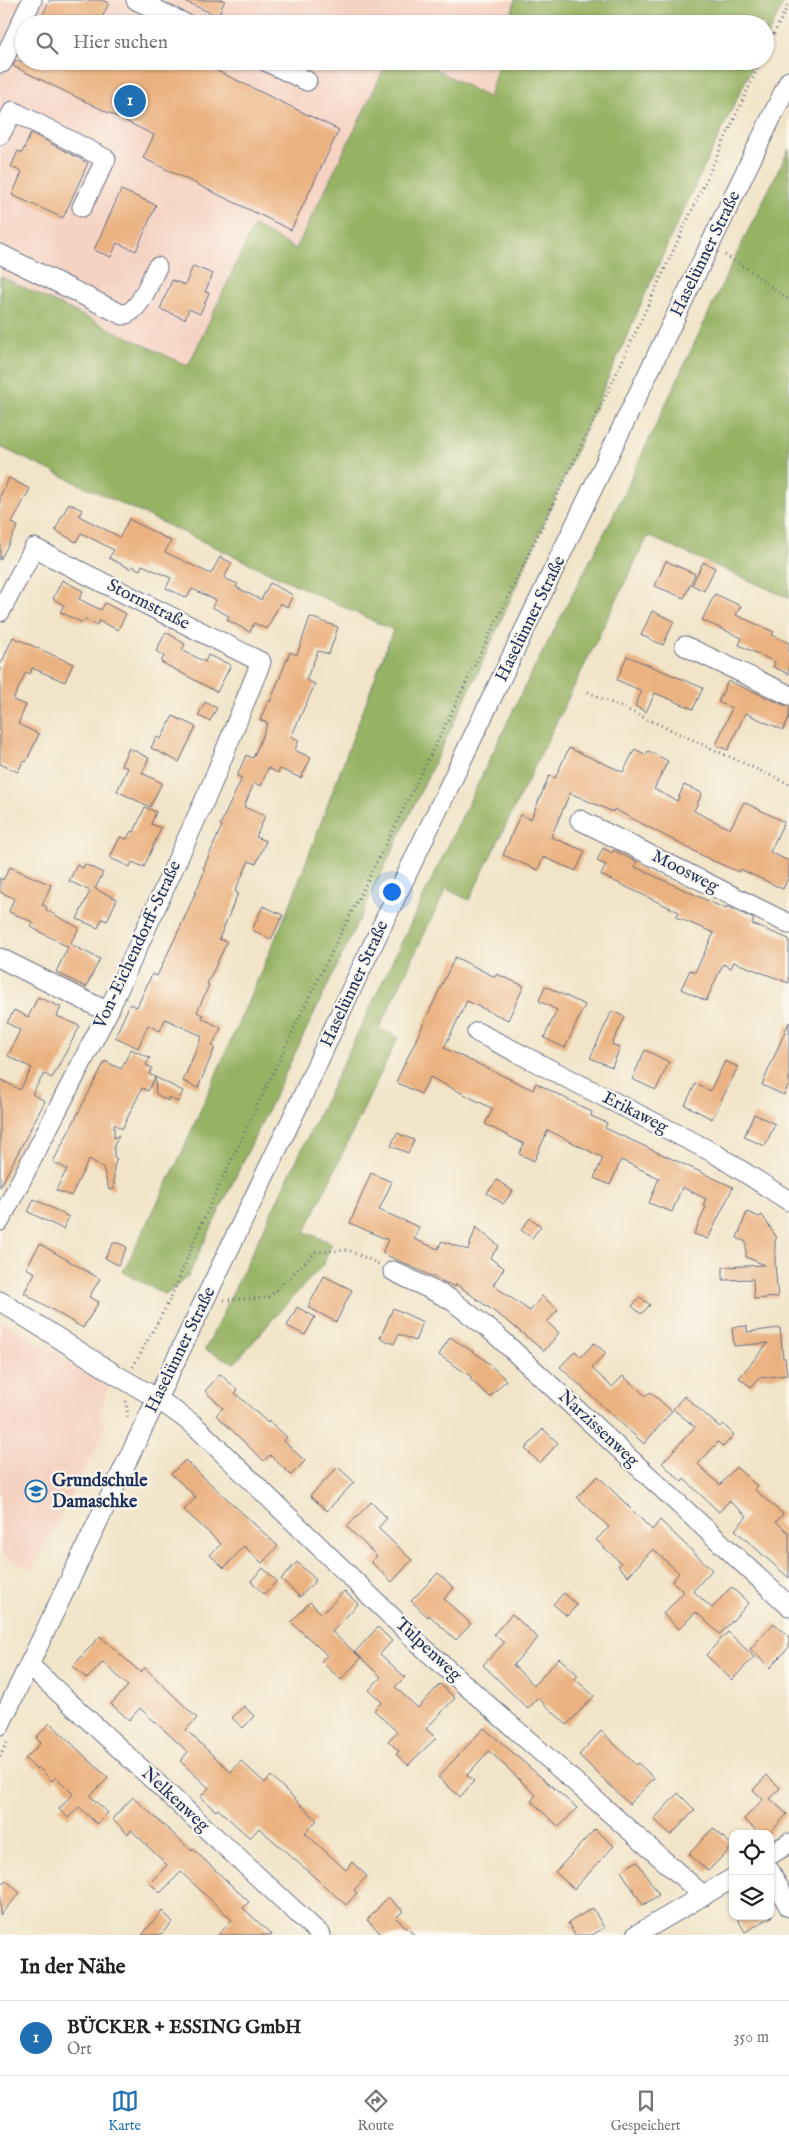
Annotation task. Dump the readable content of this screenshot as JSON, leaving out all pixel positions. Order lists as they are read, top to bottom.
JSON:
{
  "streets": {
    "street": [
      "Haselünner Straße",
      "Stormstraße",
      "Moosweg",
      "Von-Eichendorff-Straße",
      "Erikaweg",
      "Narzissenweg",
      "Tulpenweg",
      "Nelkenweg"
    ]
  },
  "crossings": [
    ["Haselünner Straße", "Tulpenweg"],
    ["Haselünner Straße", "Nelkenweg"],
    ["Stormstraße", "Von-Eichendorff-Straße"]
  ],
  "places": {
    "school or university": ["Grundschule Damaschke"]
  },
  "page": {
    "search": "Hier suchen",
    "pins": "1",
    "heading": "In der Nähe",
    "list": [
      {
        "mark": "1",
        "name": "BÜCKER + ESSING GmbH",
        "note": "Ort",
        "value": "350 m"
      }
    ],
    "nav": ["Karte", "Route", "Gespeichert"]
  }
}
